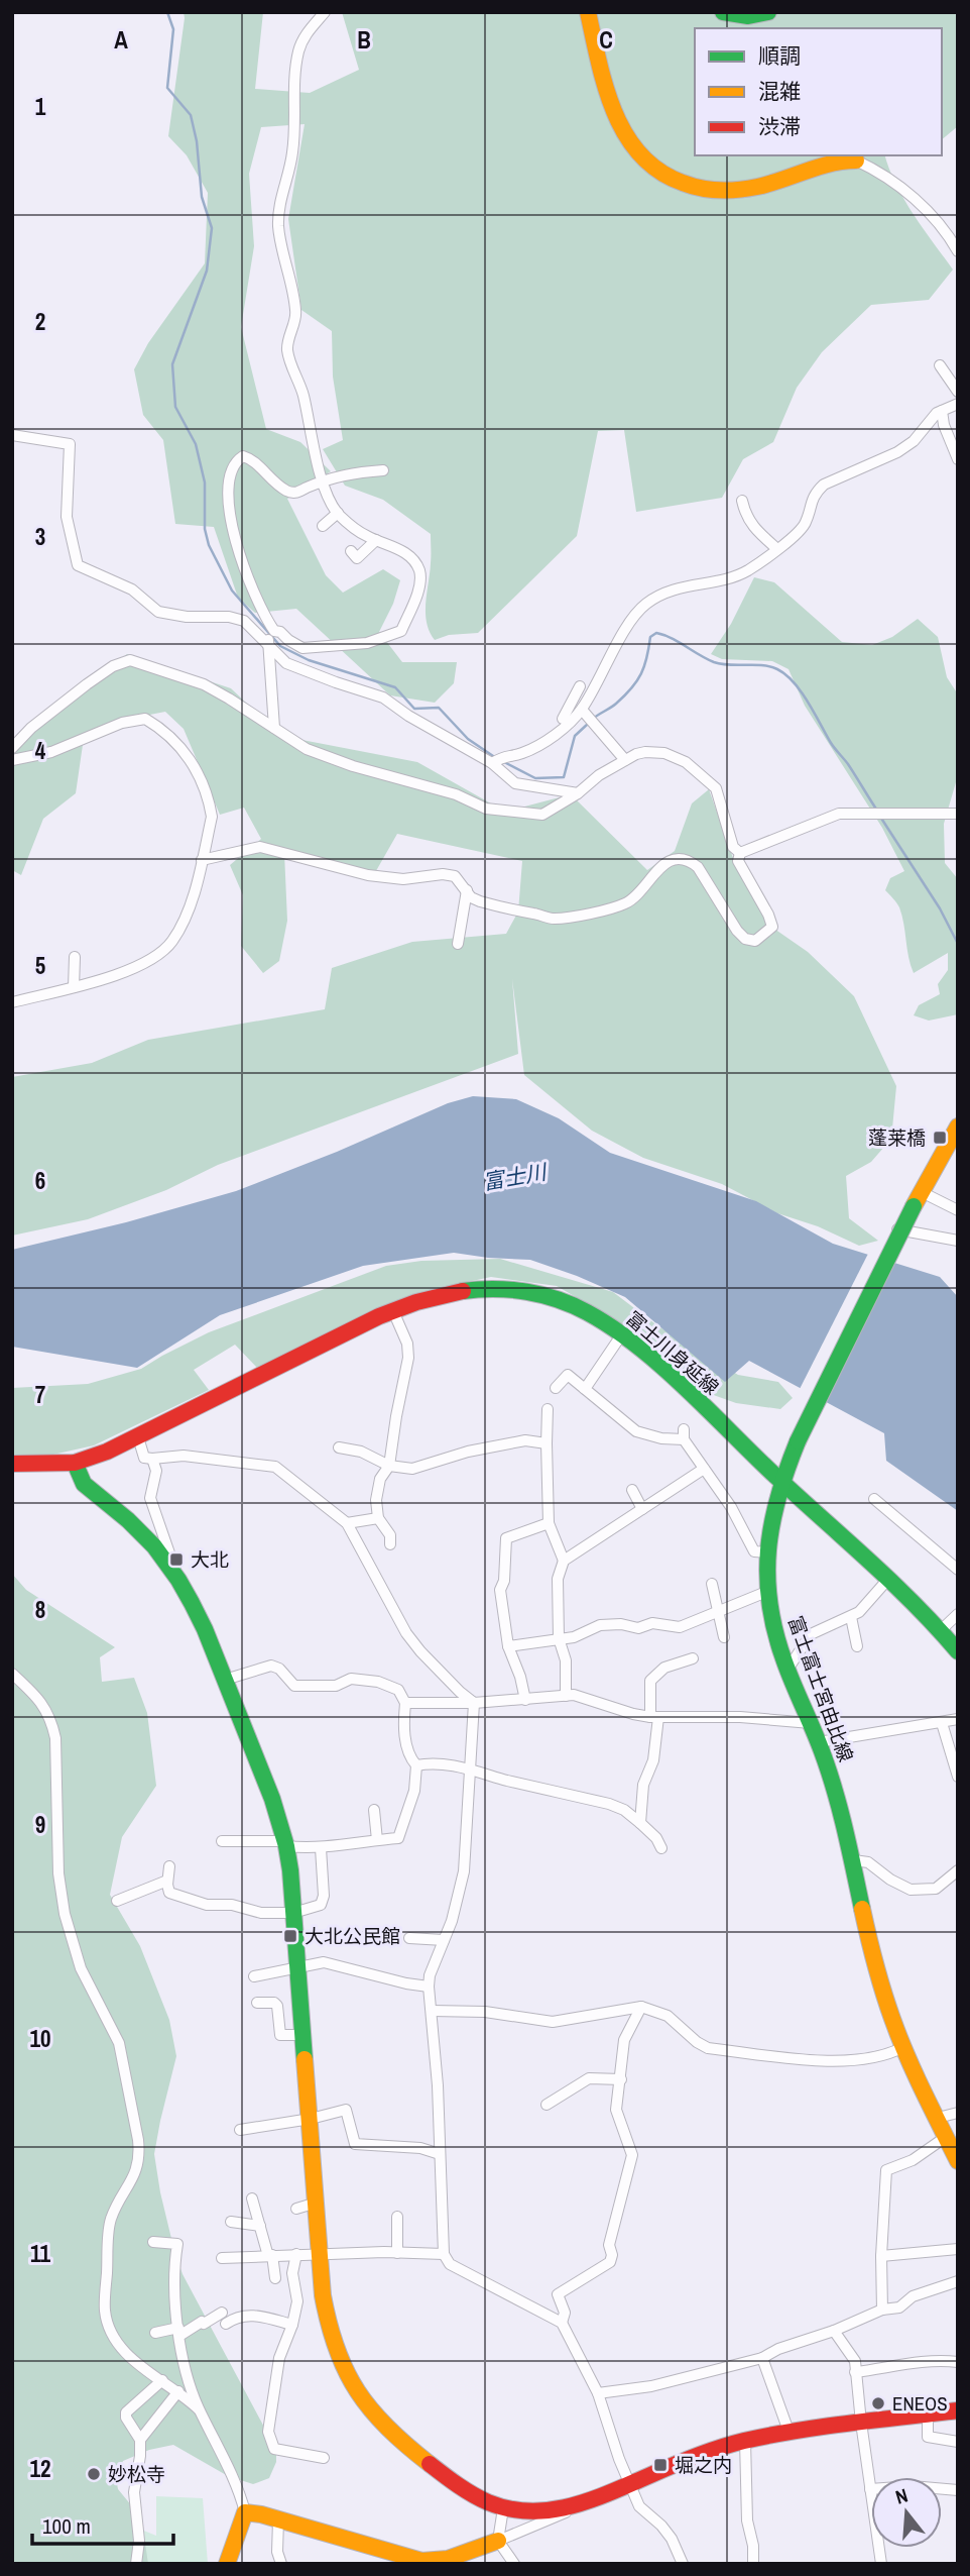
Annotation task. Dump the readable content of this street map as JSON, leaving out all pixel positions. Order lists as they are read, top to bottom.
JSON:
{
  "streets": {
    "street": ["富士川身延線", "富士富士宮由比線"]
  },
  "crossings": [
    ["富士川身延線", "富士富士宮由比線"]
  ],
  "water": ["富士川"],
  "places": {
    "transit": [
      "蓬莱橋",
      "大北",
      "大北公民館",
      "堀之内"
    ],
    "other": ["ENEOS", "妙松寺"]
  },
  "legend": ["順調", "混雑", "渋滞"],
  "scale_bar": "100 m",
  "north": "top",
  "grid": {
    "columns": ["A", "B", "C"],
    "rows": [
      "1",
      "2",
      "3",
      "4",
      "5",
      "6",
      "7",
      "8",
      "9",
      "10",
      "11",
      "12"
    ]
  }
}
